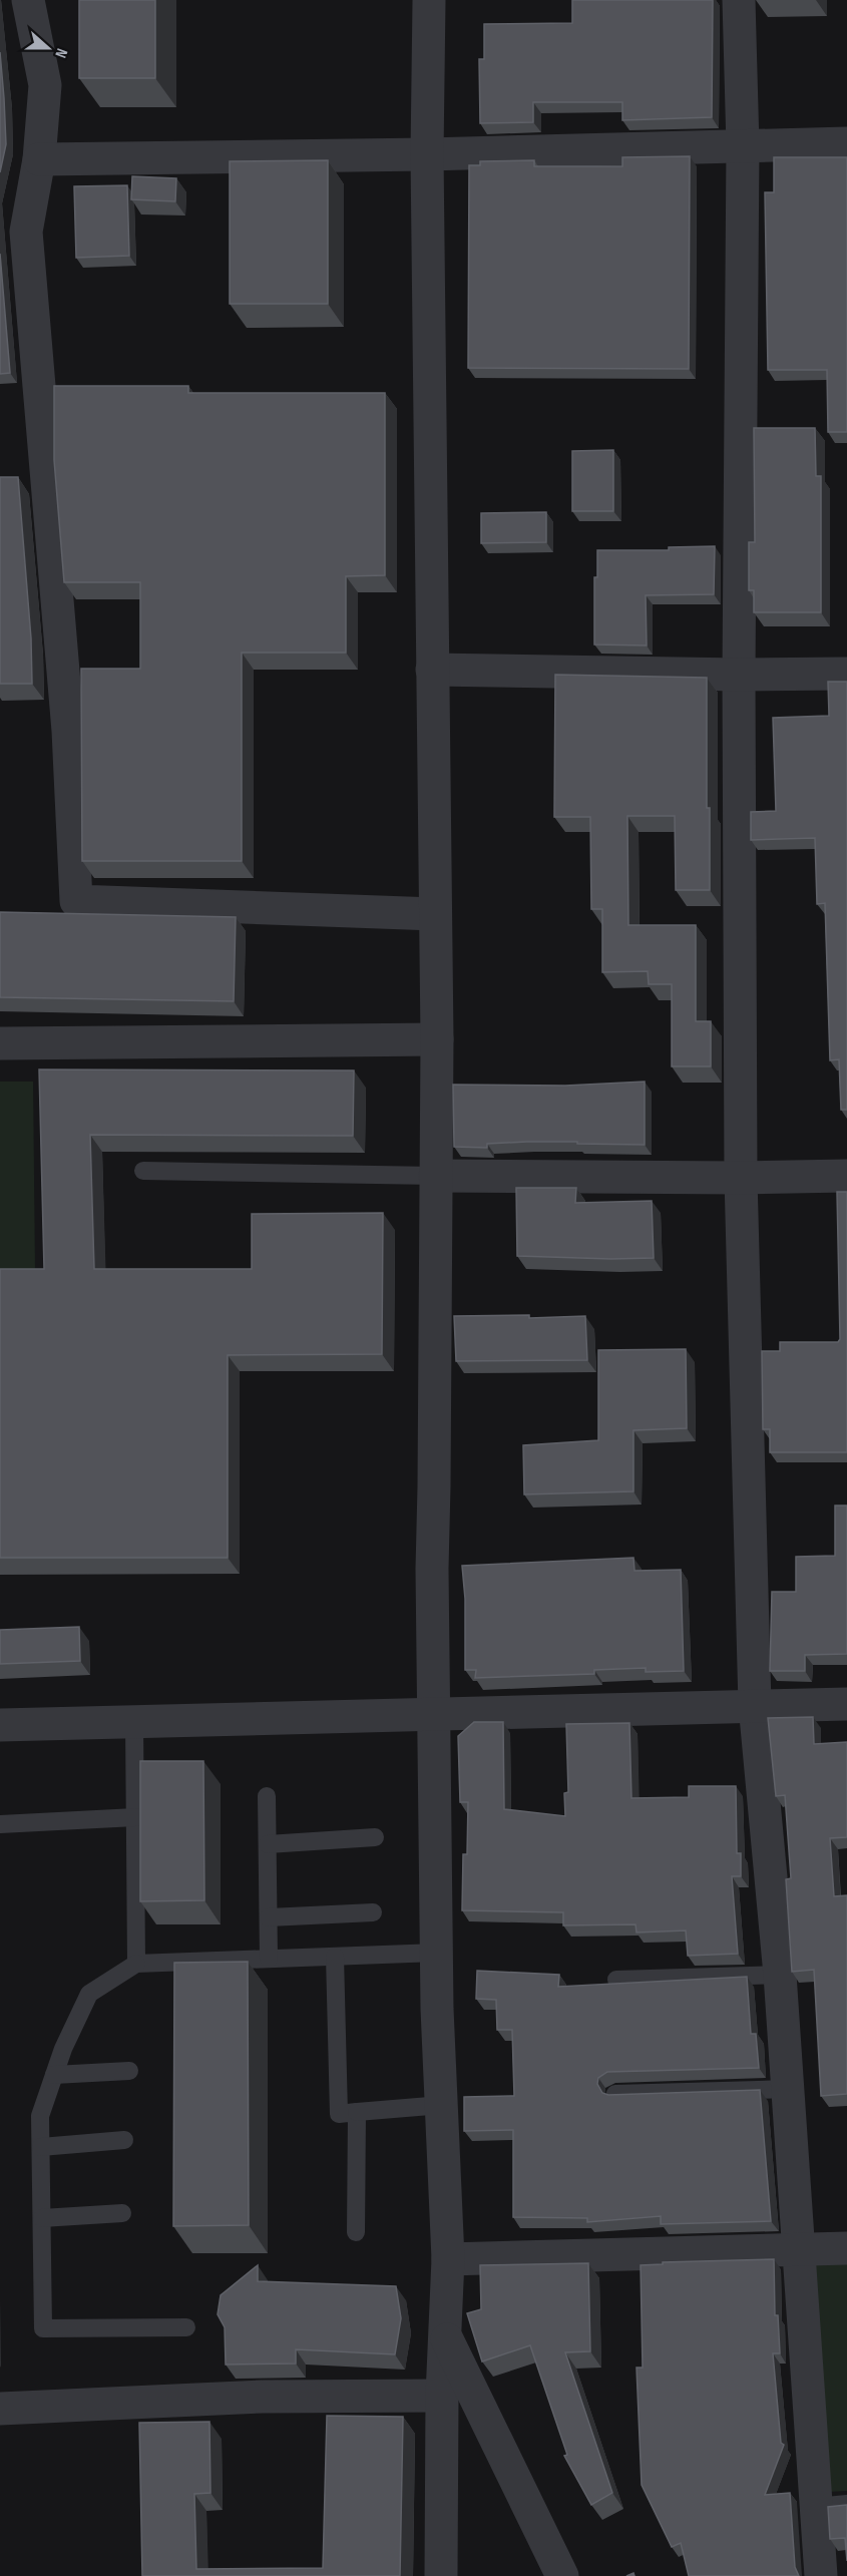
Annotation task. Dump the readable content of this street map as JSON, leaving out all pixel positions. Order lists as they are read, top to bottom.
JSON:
{
  "north": "right"
}
